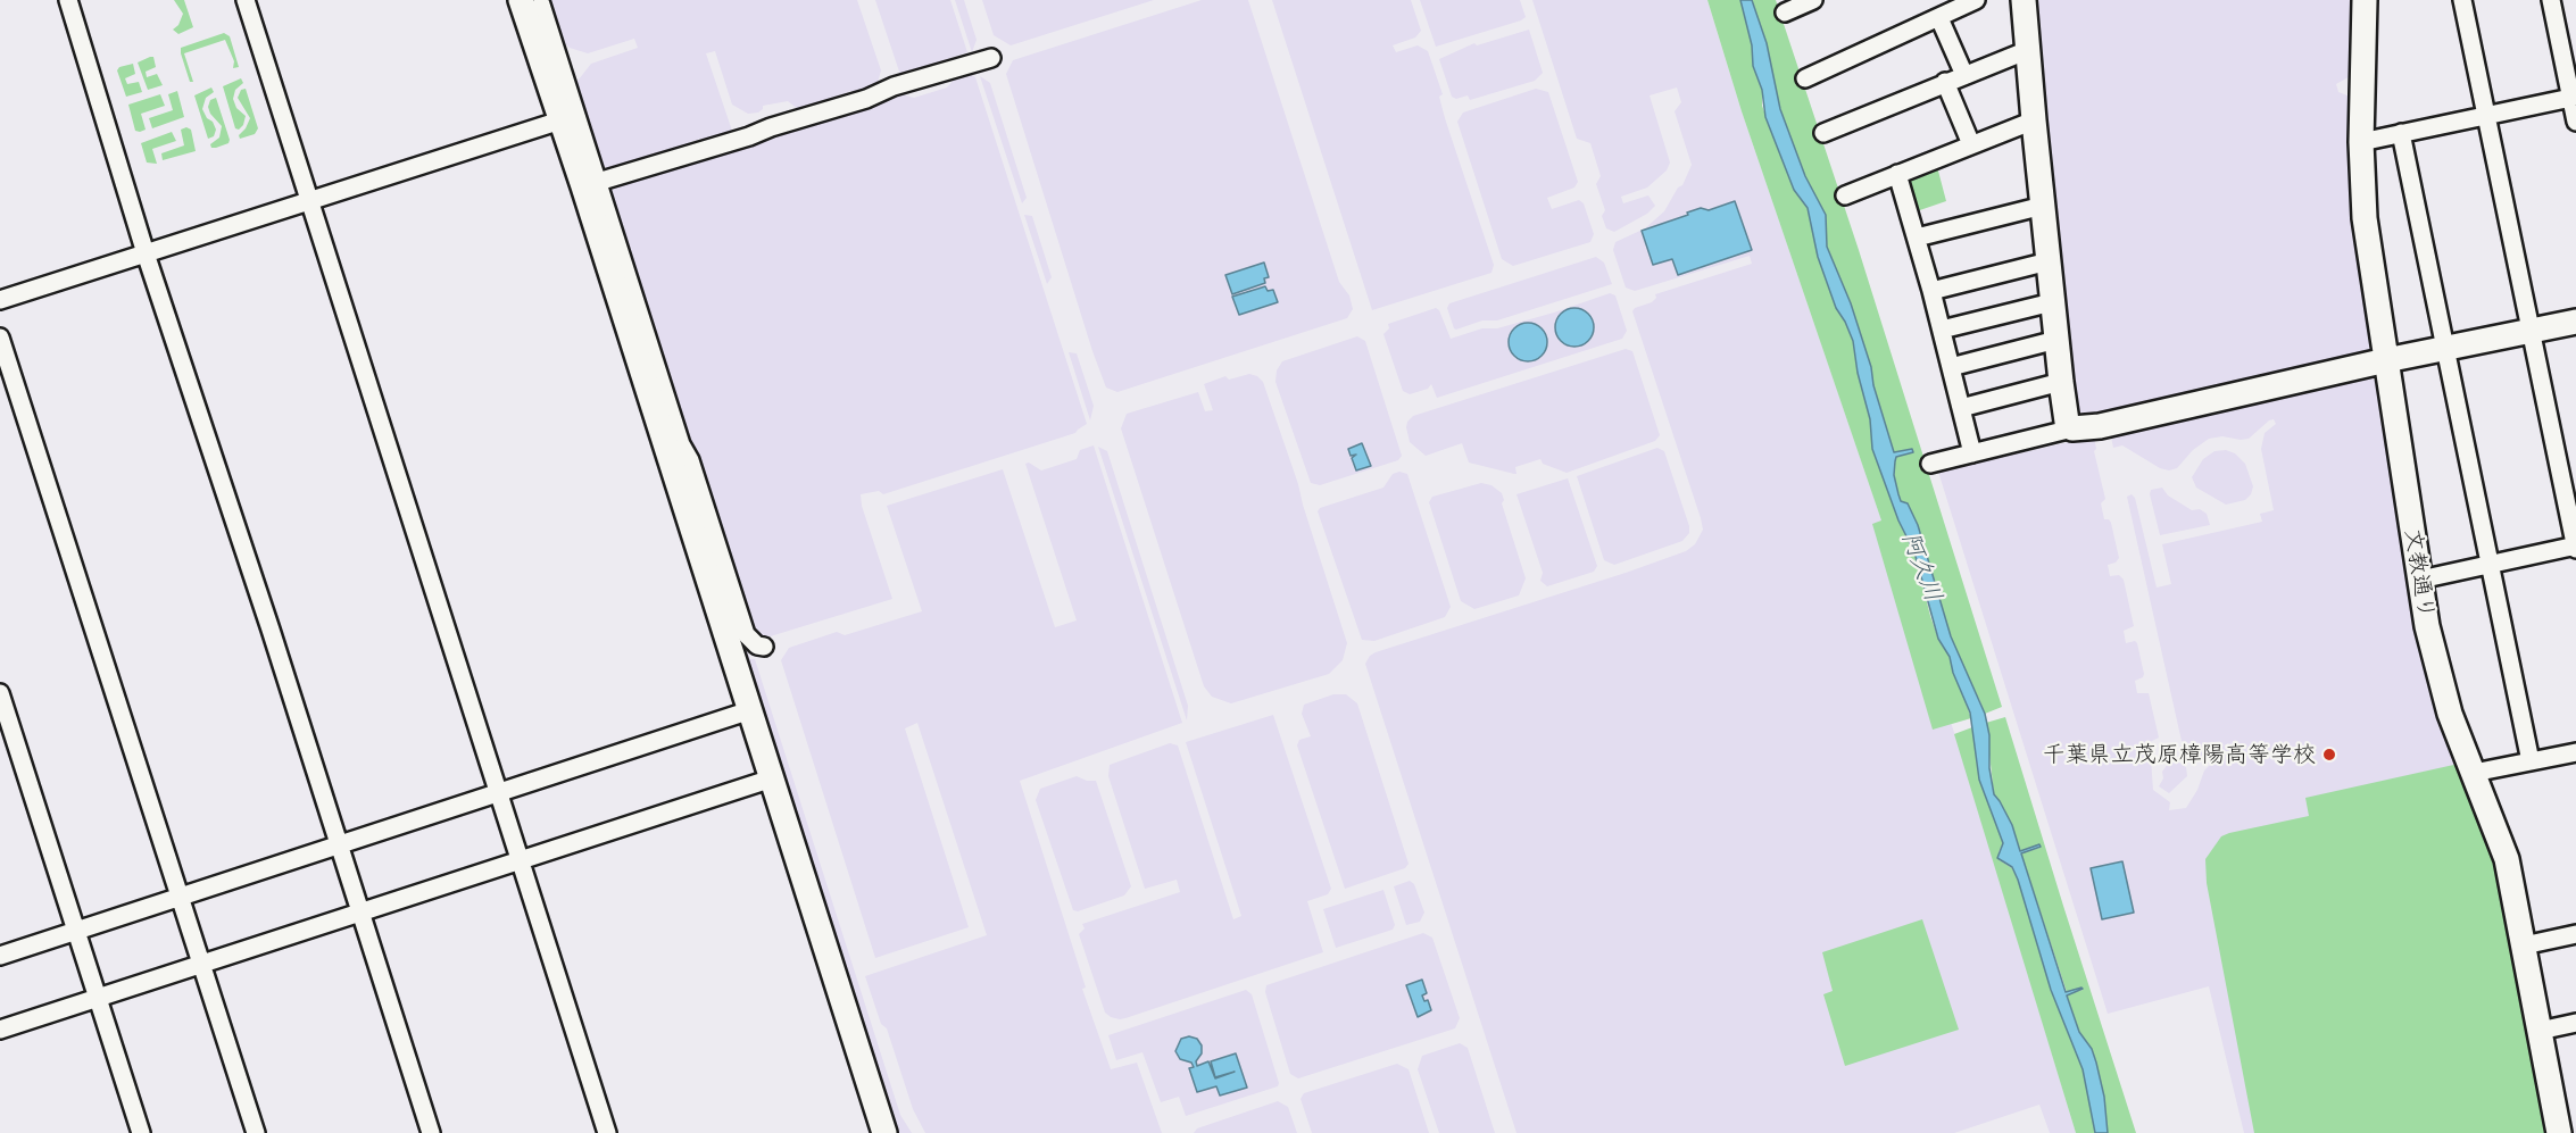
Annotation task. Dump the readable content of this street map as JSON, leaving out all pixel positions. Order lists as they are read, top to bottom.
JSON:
{
  "streets": {
    "street": ["文教通り"]
  },
  "water": ["阿久川"],
  "places": ["千葉県立茂原樟陽高等学校"]
}
